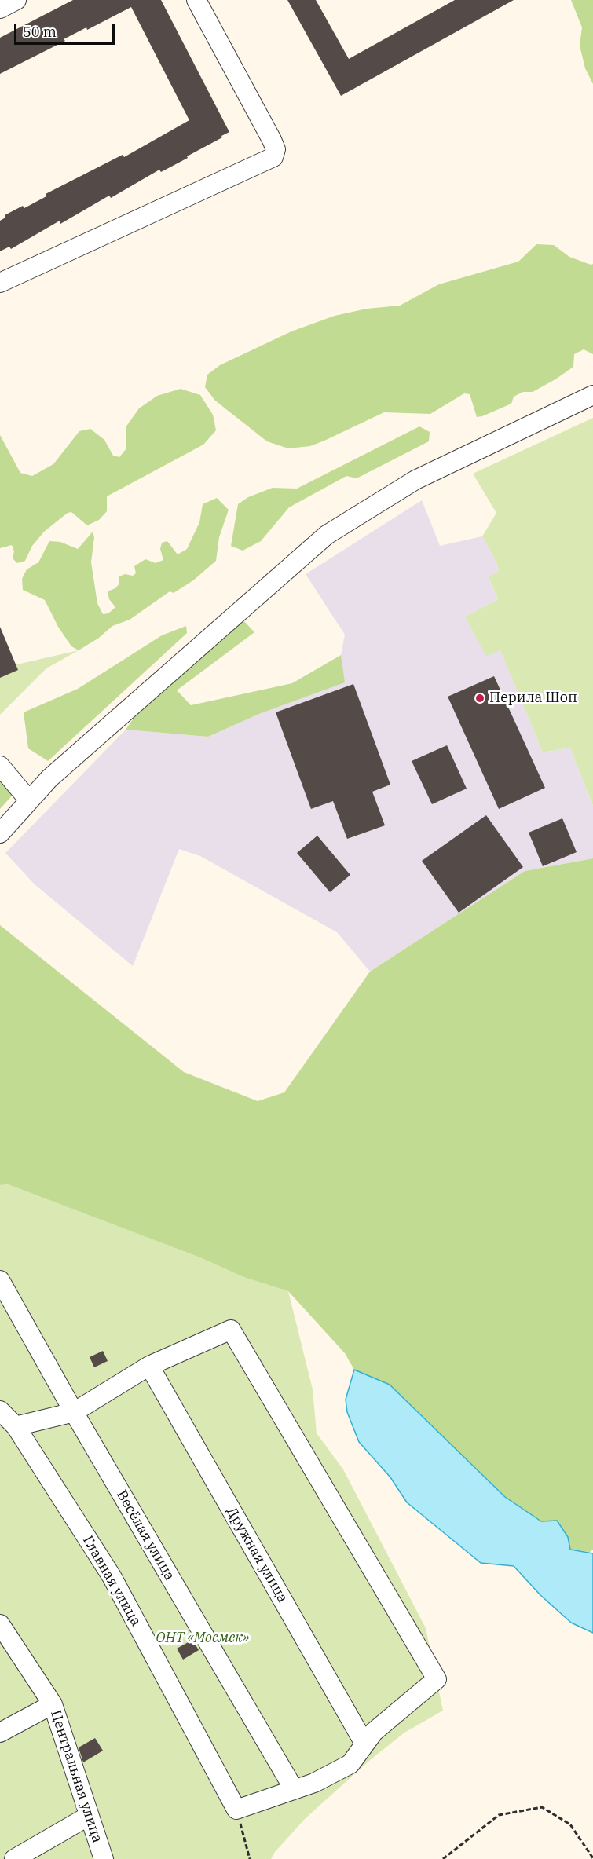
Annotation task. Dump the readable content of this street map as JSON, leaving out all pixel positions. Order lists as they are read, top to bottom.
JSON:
{
  "streets": {
    "street": [
      "Весёлая улица",
      "Дружная улица",
      "Главная улица",
      "Центральная улица"
    ]
  },
  "parks": ["ОНТ «Мосмек»"],
  "places": ["Перила Шоп"],
  "scale_bar": "50 m"
}
